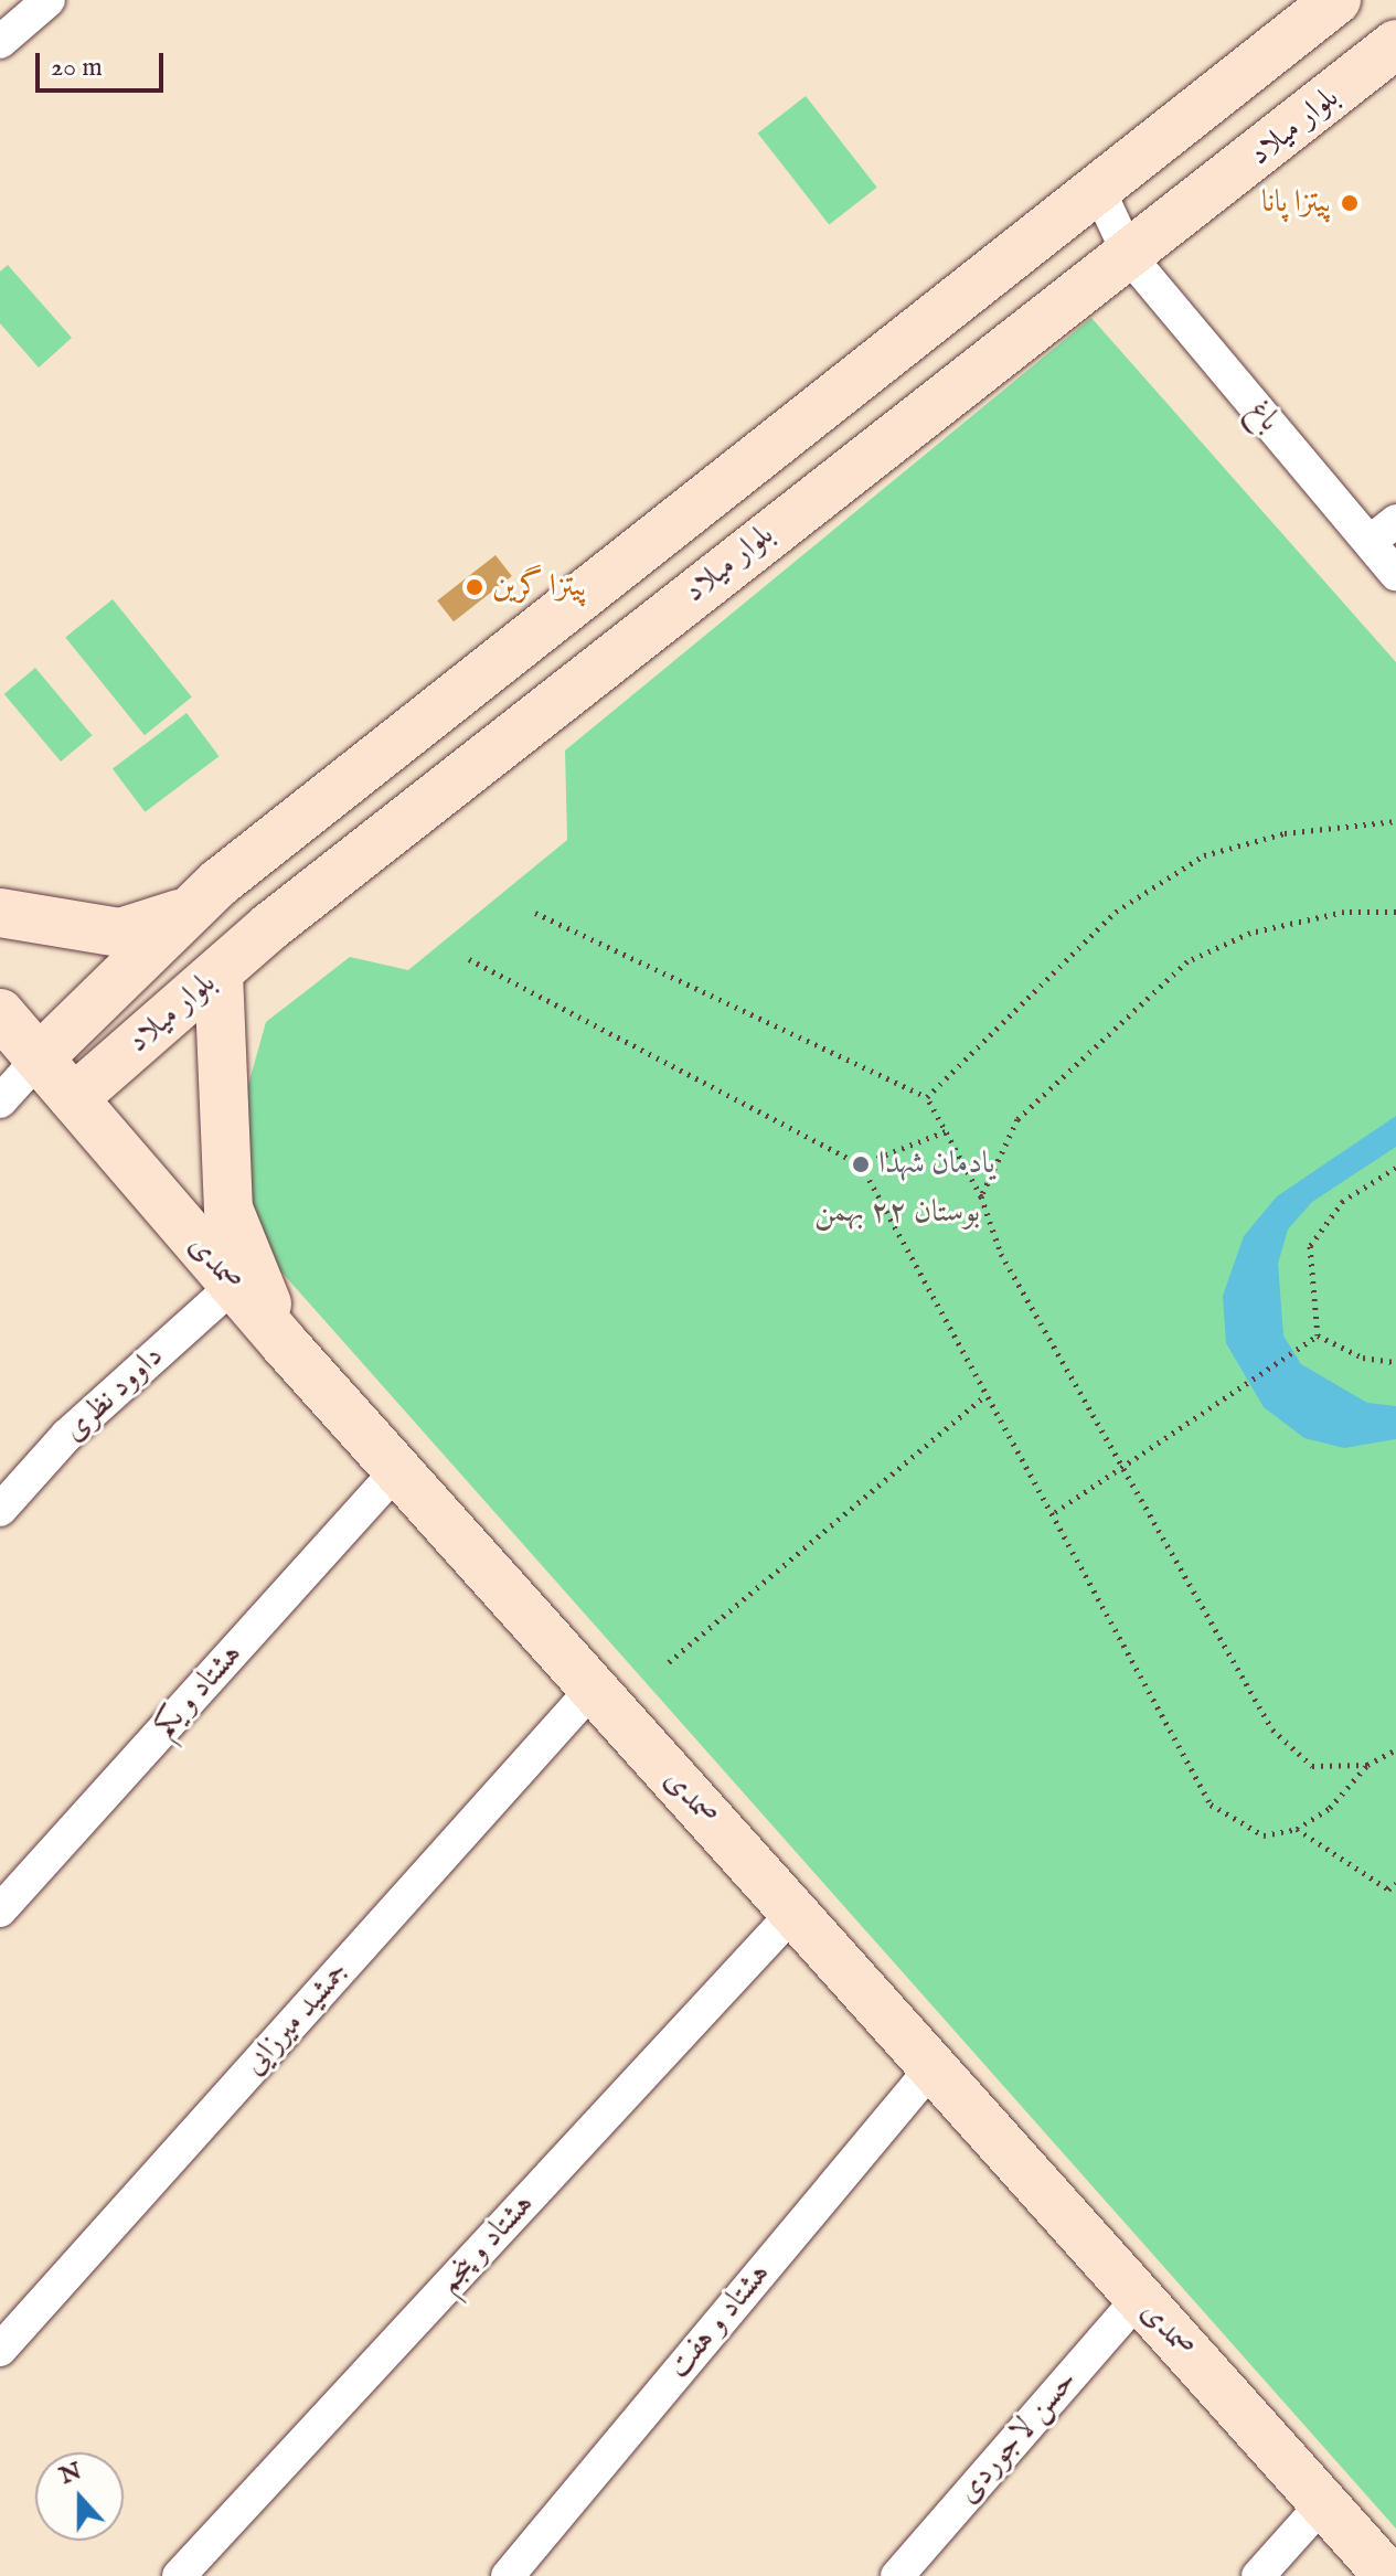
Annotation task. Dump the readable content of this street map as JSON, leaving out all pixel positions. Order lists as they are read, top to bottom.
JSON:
{
  "streets": {
    "main road": ["بلوار میلاد", "صمدی"],
    "street": [
      "باغ",
      "داوود نظری",
      "هشتاد و یکم",
      "جمشید میرزایی",
      "هشتاد و پنجم",
      "هشتاد و هفت",
      "حسن لاجوردی"
    ]
  },
  "crossings": [
    ["بلوار میلاد", "باغ"],
    ["بلوار میلاد", "صمدی"],
    ["صمدی", "داوود نظری"],
    ["صمدی", "هشتاد و یکم"],
    ["صمدی", "جمشید میرزایی"],
    ["صمدی", "هشتاد و پنجم"],
    ["صمدی", "هشتاد و هفت"],
    ["صمدی", "حسن لاجوردی"]
  ],
  "parks": ["بوستان ۲۲ بهمن"],
  "places": ["پیتزا پانا", "پیتزا گرین", "یادمان شهدا"],
  "scale_bar": "20 m",
  "north": "top"
}
